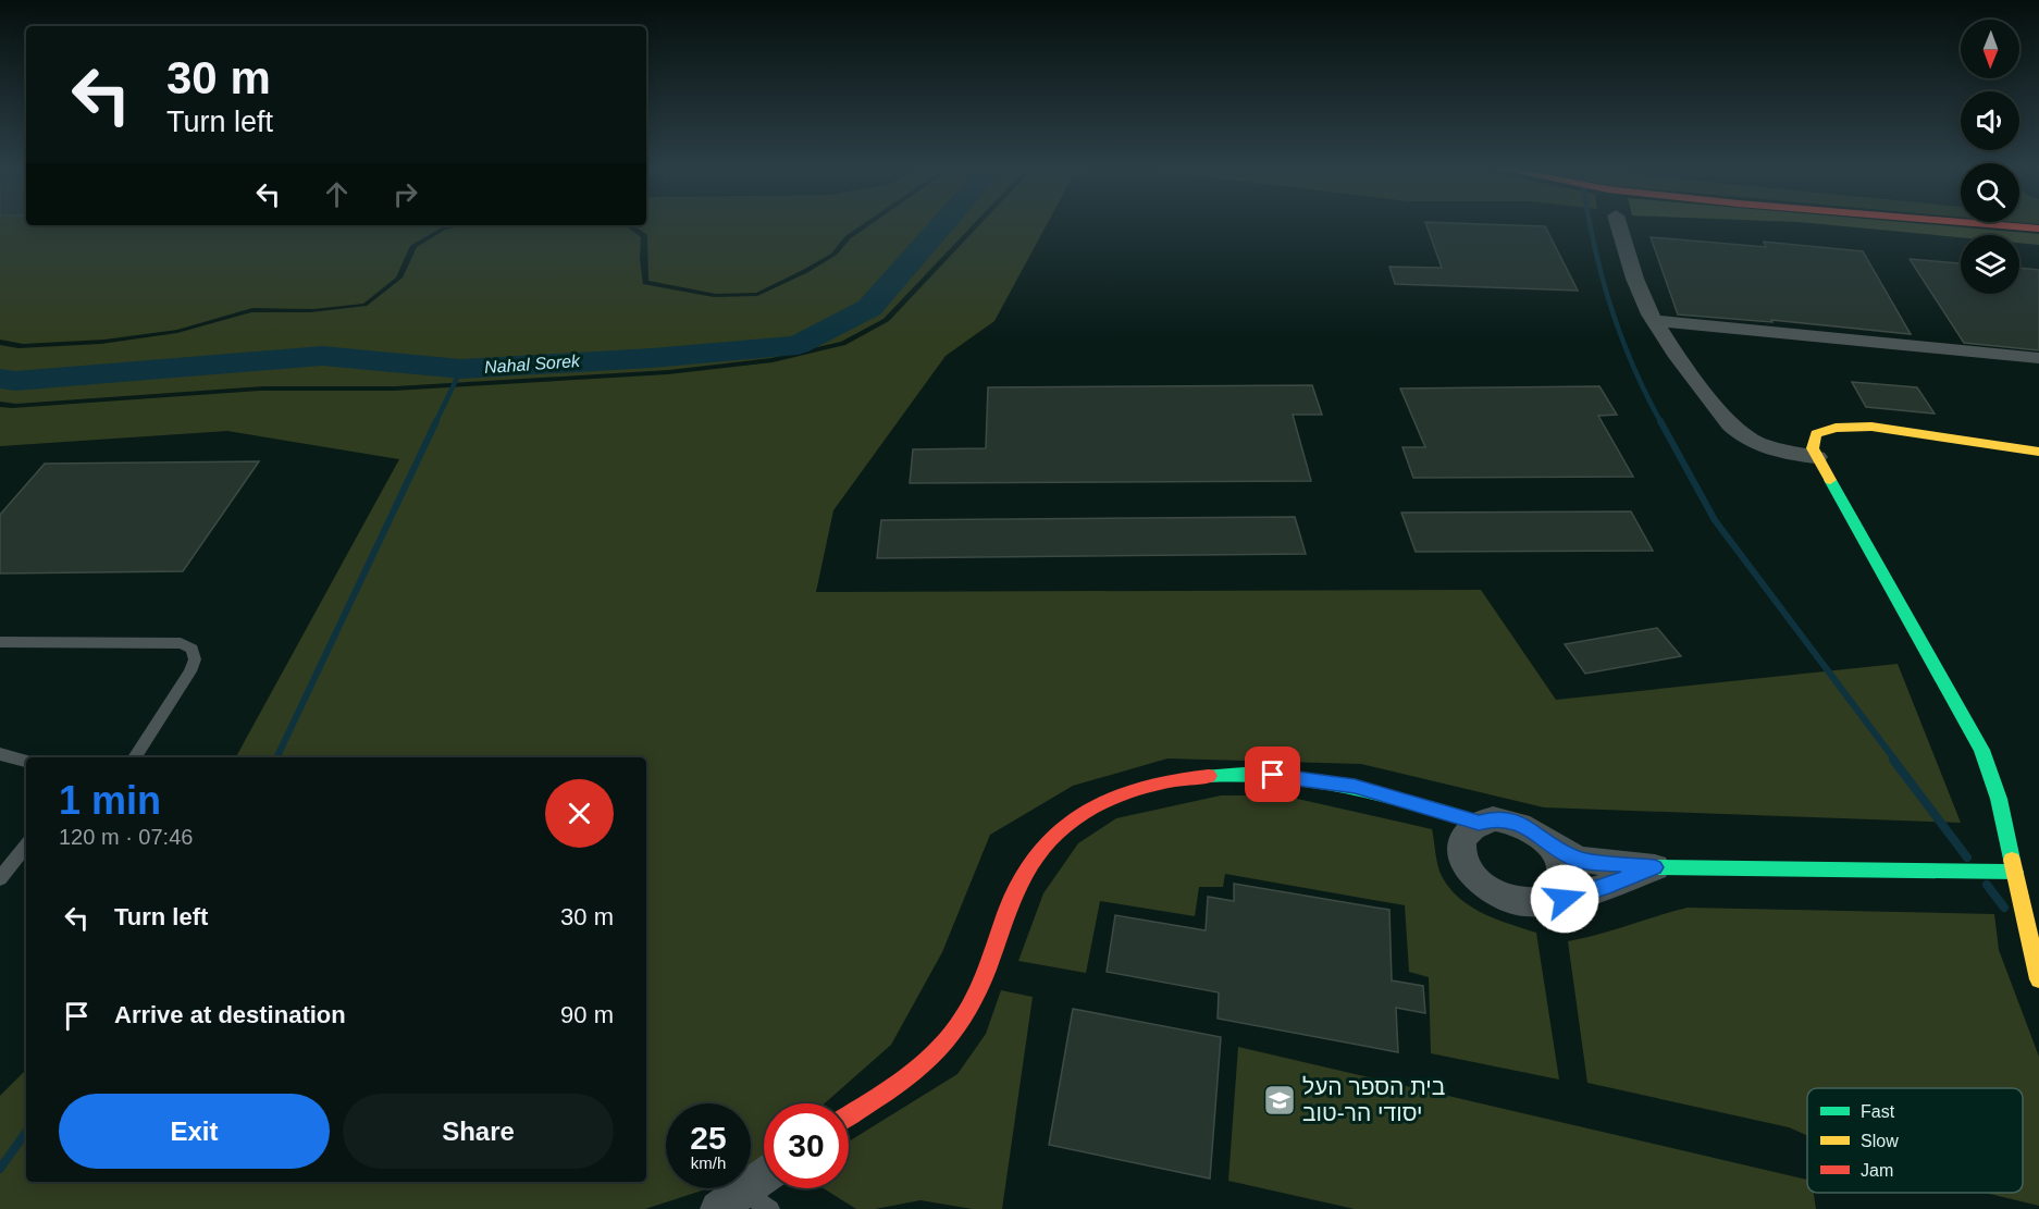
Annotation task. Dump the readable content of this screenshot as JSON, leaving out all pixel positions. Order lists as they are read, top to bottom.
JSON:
{
  "water": ["Nahal Sorek"],
  "places": {
    "school or university": ["בית הספר העל יסודי הר-טוב"]
  },
  "legend": ["Fast", "Slow", "Jam"],
  "north": "bottom",
  "page": {
    "turn": ["30 m", "Turn left"],
    "heading": ["1 min", "120 m · 07:46"],
    "list": [
      {
        "name": "Turn left",
        "value": "30 m"
      },
      {
        "name": "Arrive at destination",
        "value": "90 m"
      }
    ],
    "buttons": ["Exit", "Share"],
    "speed": "25 km/h",
    "limit": "30"
  }
}
